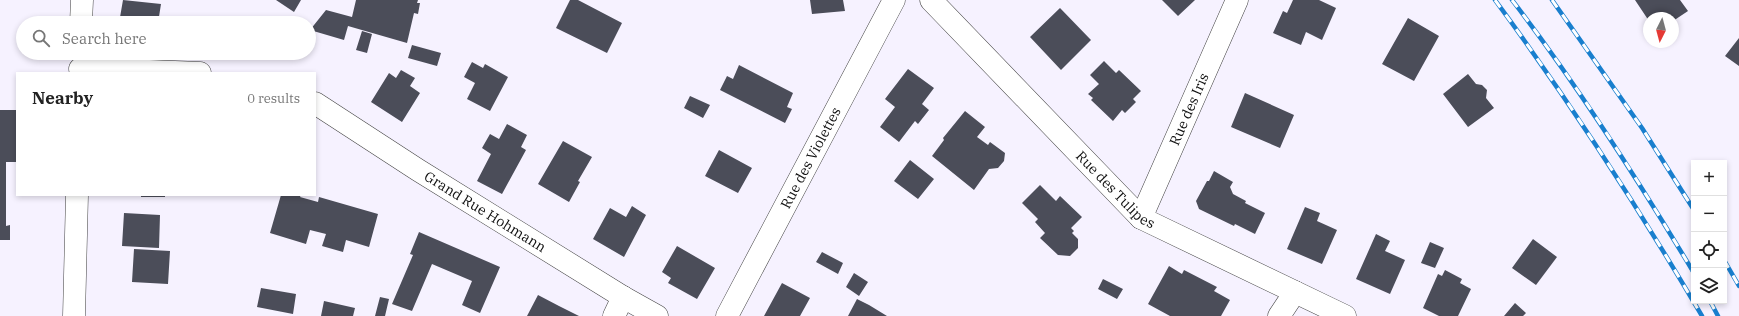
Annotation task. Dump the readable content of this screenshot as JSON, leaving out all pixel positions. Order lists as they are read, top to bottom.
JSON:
{
  "streets": {
    "street": [
      "Rue des Iris",
      "Rue des Violettes",
      "Rue des Tulipes",
      "Grand Rue Hohmann"
    ]
  },
  "crossings": [
    ["Rue des Iris", "Rue des Tulipes"]
  ],
  "north": "bottom",
  "page": {
    "search": "Search here",
    "heading": ["Nearby", "0 results"],
    "map_buttons": ["+", "−"]
  }
}
